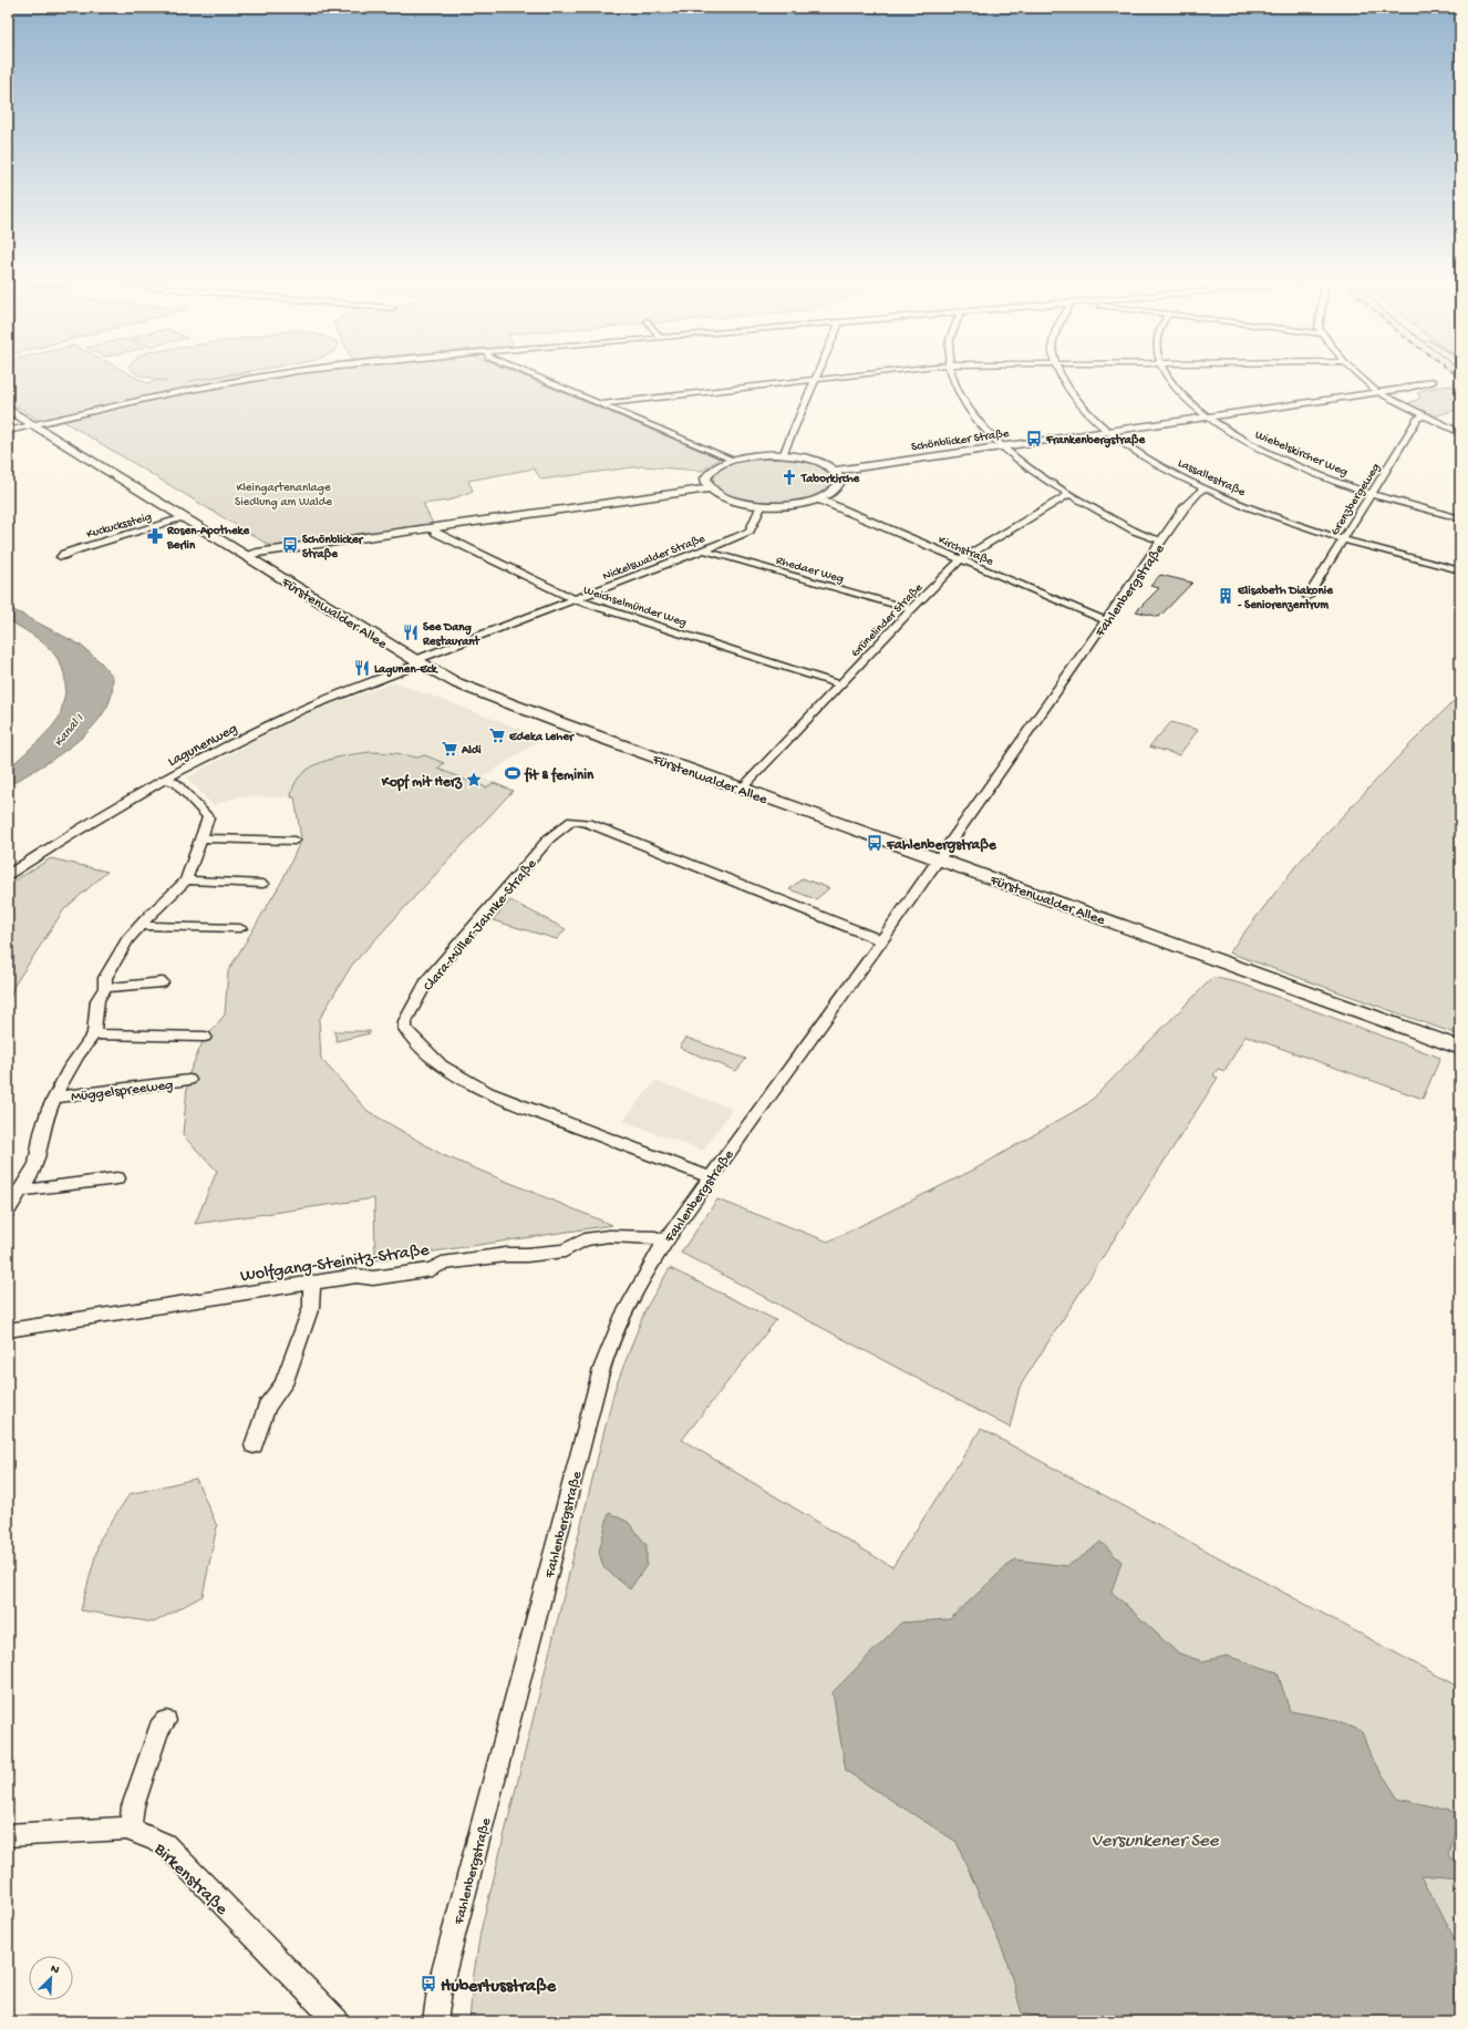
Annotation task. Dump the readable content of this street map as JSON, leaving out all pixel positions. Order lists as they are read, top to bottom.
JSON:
{
  "streets": {
    "main road": ["Fürstenwalder Allee"],
    "street": [
      "Schönblicker Straße",
      "Wiebelskircher Weg",
      "Lassallestraße",
      "Grenzbergeweg",
      "Kuckuckssteig",
      "Kirchstraße",
      "Nickelswalder Straße",
      "Rhedaer Weg",
      "Fahlenbergstraße",
      "Weichselmünder Weg",
      "Grünelinder Straße",
      "Lagunenweg",
      "Clara-Müller-Jahnke-Straße",
      "Müggelspreeweg",
      "Wolfgang-Steinitz-Straße",
      "Birkenstraße"
    ]
  },
  "crossings": [
    ["Schönblicker Straße", "Wiebelskircher Weg"],
    ["Schönblicker Straße", "Lassallestraße"],
    ["Wiebelskircher Weg", "Grenzbergeweg"],
    ["Lassallestraße", "Grenzbergeweg"],
    ["Lassallestraße", "Fahlenbergstraße"],
    ["Kuckuckssteig", "Fürstenwalder Allee"],
    ["Kirchstraße", "Fahlenbergstraße"],
    ["Kirchstraße", "Grünelinder Straße"],
    ["Nickelswalder Straße", "Rhedaer Weg"],
    ["Nickelswalder Straße", "Weichselmünder Weg"],
    ["Nickelswalder Straße", "Fürstenwalder Allee"],
    ["Nickelswalder Straße", "Lagunenweg"],
    ["Rhedaer Weg", "Grünelinder Straße"],
    ["Fahlenbergstraße", "Fürstenwalder Allee"],
    ["Fahlenbergstraße", "Clara-Müller-Jahnke-Straße"],
    ["Fahlenbergstraße", "Wolfgang-Steinitz-Straße"],
    ["Weichselmünder Weg", "Grünelinder Straße"],
    ["Fürstenwalder Allee", "Grünelinder Straße"],
    ["Fürstenwalder Allee", "Lagunenweg"]
  ],
  "water": ["Kanal I", "Versunkener See"],
  "parks": ["Kleingartenanlage Siedlung am Walde"],
  "places": {
    "bus stop": [
      "Frankenbergstraße",
      "Schönblicker Straße",
      "Fahlenbergstraße",
      "Hubertusstraße"
    ],
    "church": ["Taborkirche"],
    "pharmacy": ["Rosen-Apotheke Berlin"],
    "building": ["Elisabeth Diakonie - Seniorenzentrum"],
    "restaurant": ["See Dang Restaurant", "Lagunen-Eck"],
    "supermarket": ["Edeka Leher", "Aldi"],
    "sports": ["fit & feminin"],
    "place": ["Kopf mit Herz"]
  },
  "north": "top right"
}
